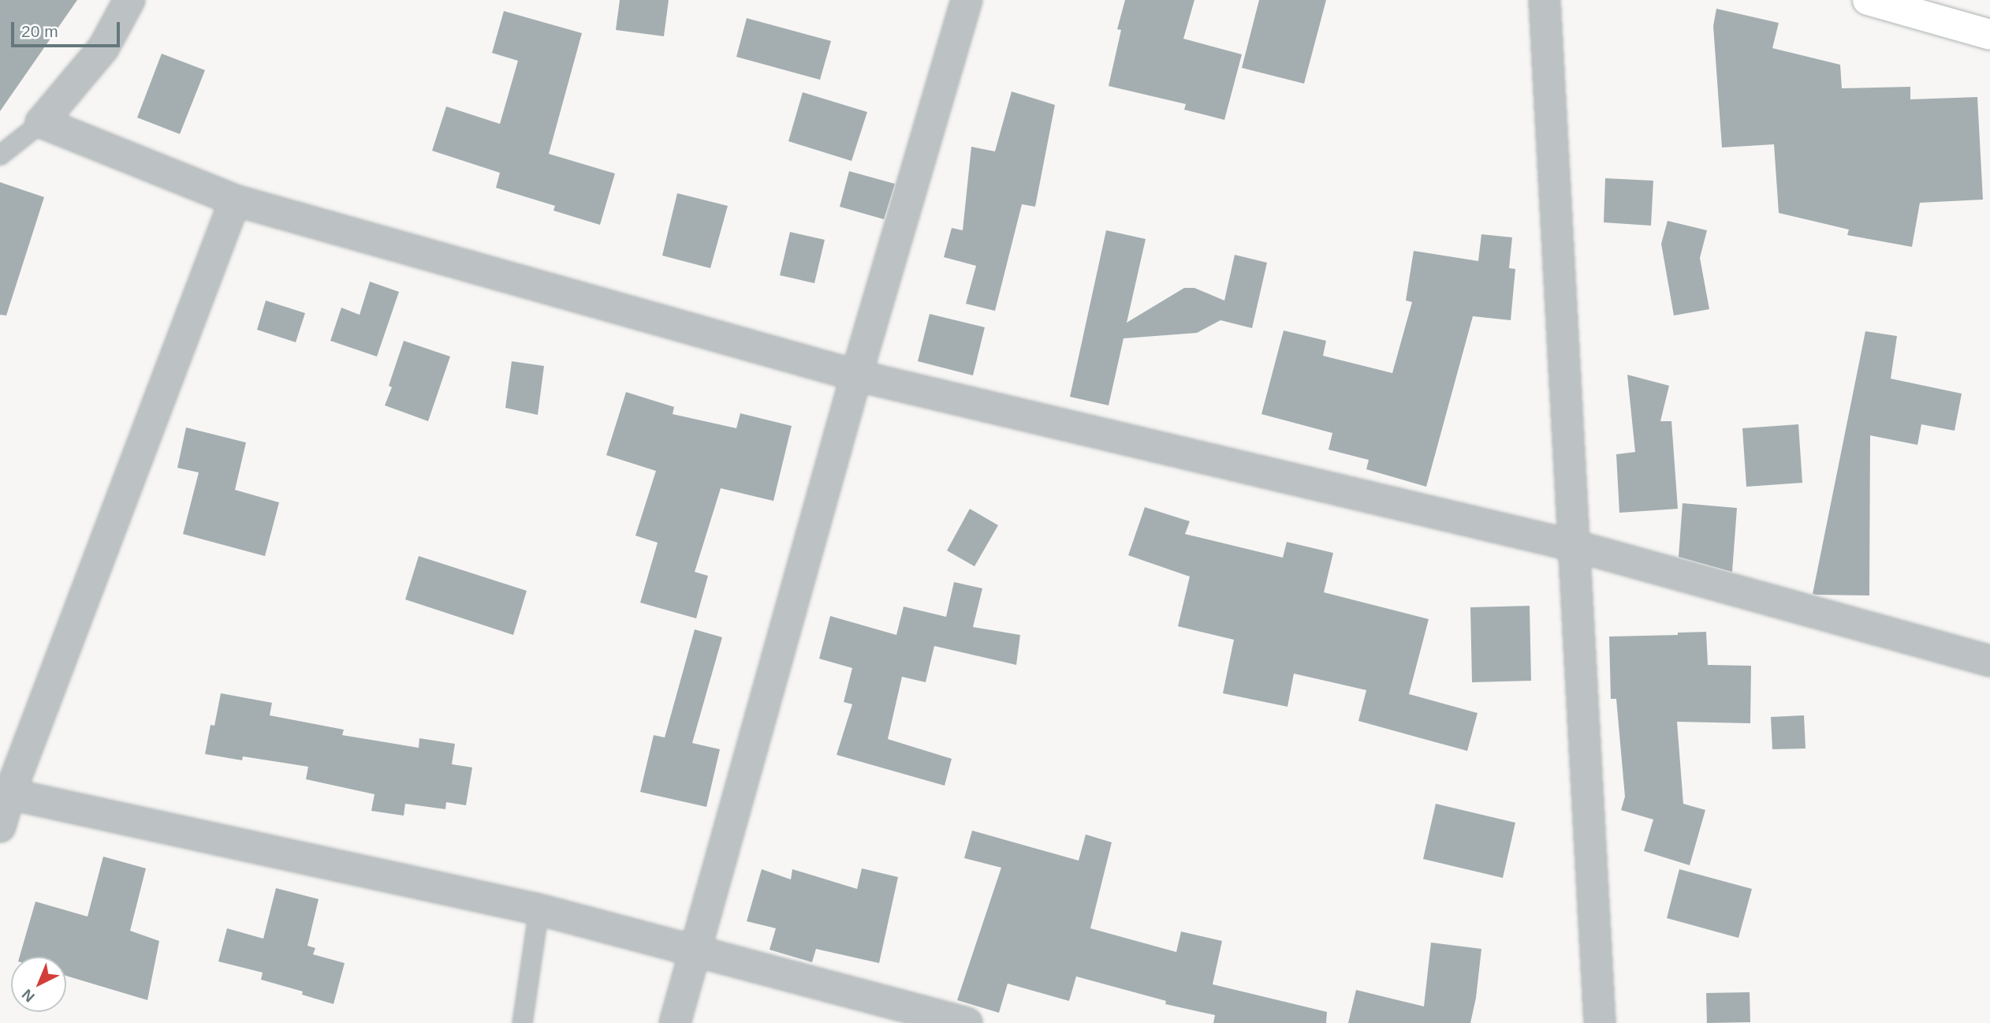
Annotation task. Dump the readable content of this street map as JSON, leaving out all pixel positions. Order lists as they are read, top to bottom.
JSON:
{
  "scale_bar": "20 m",
  "north": "bottom left"
}
